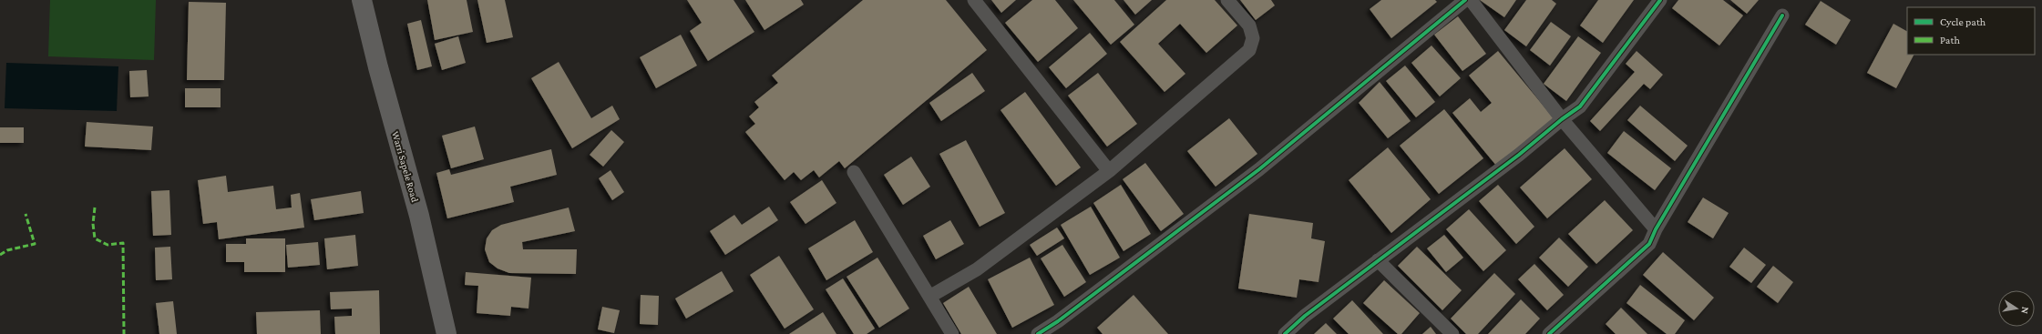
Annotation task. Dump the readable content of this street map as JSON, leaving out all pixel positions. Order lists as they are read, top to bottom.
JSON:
{
  "streets": {
    "highway": ["Warri Sapele Road"]
  },
  "legend": ["Cycle path", "Path"],
  "north": "right"
}
